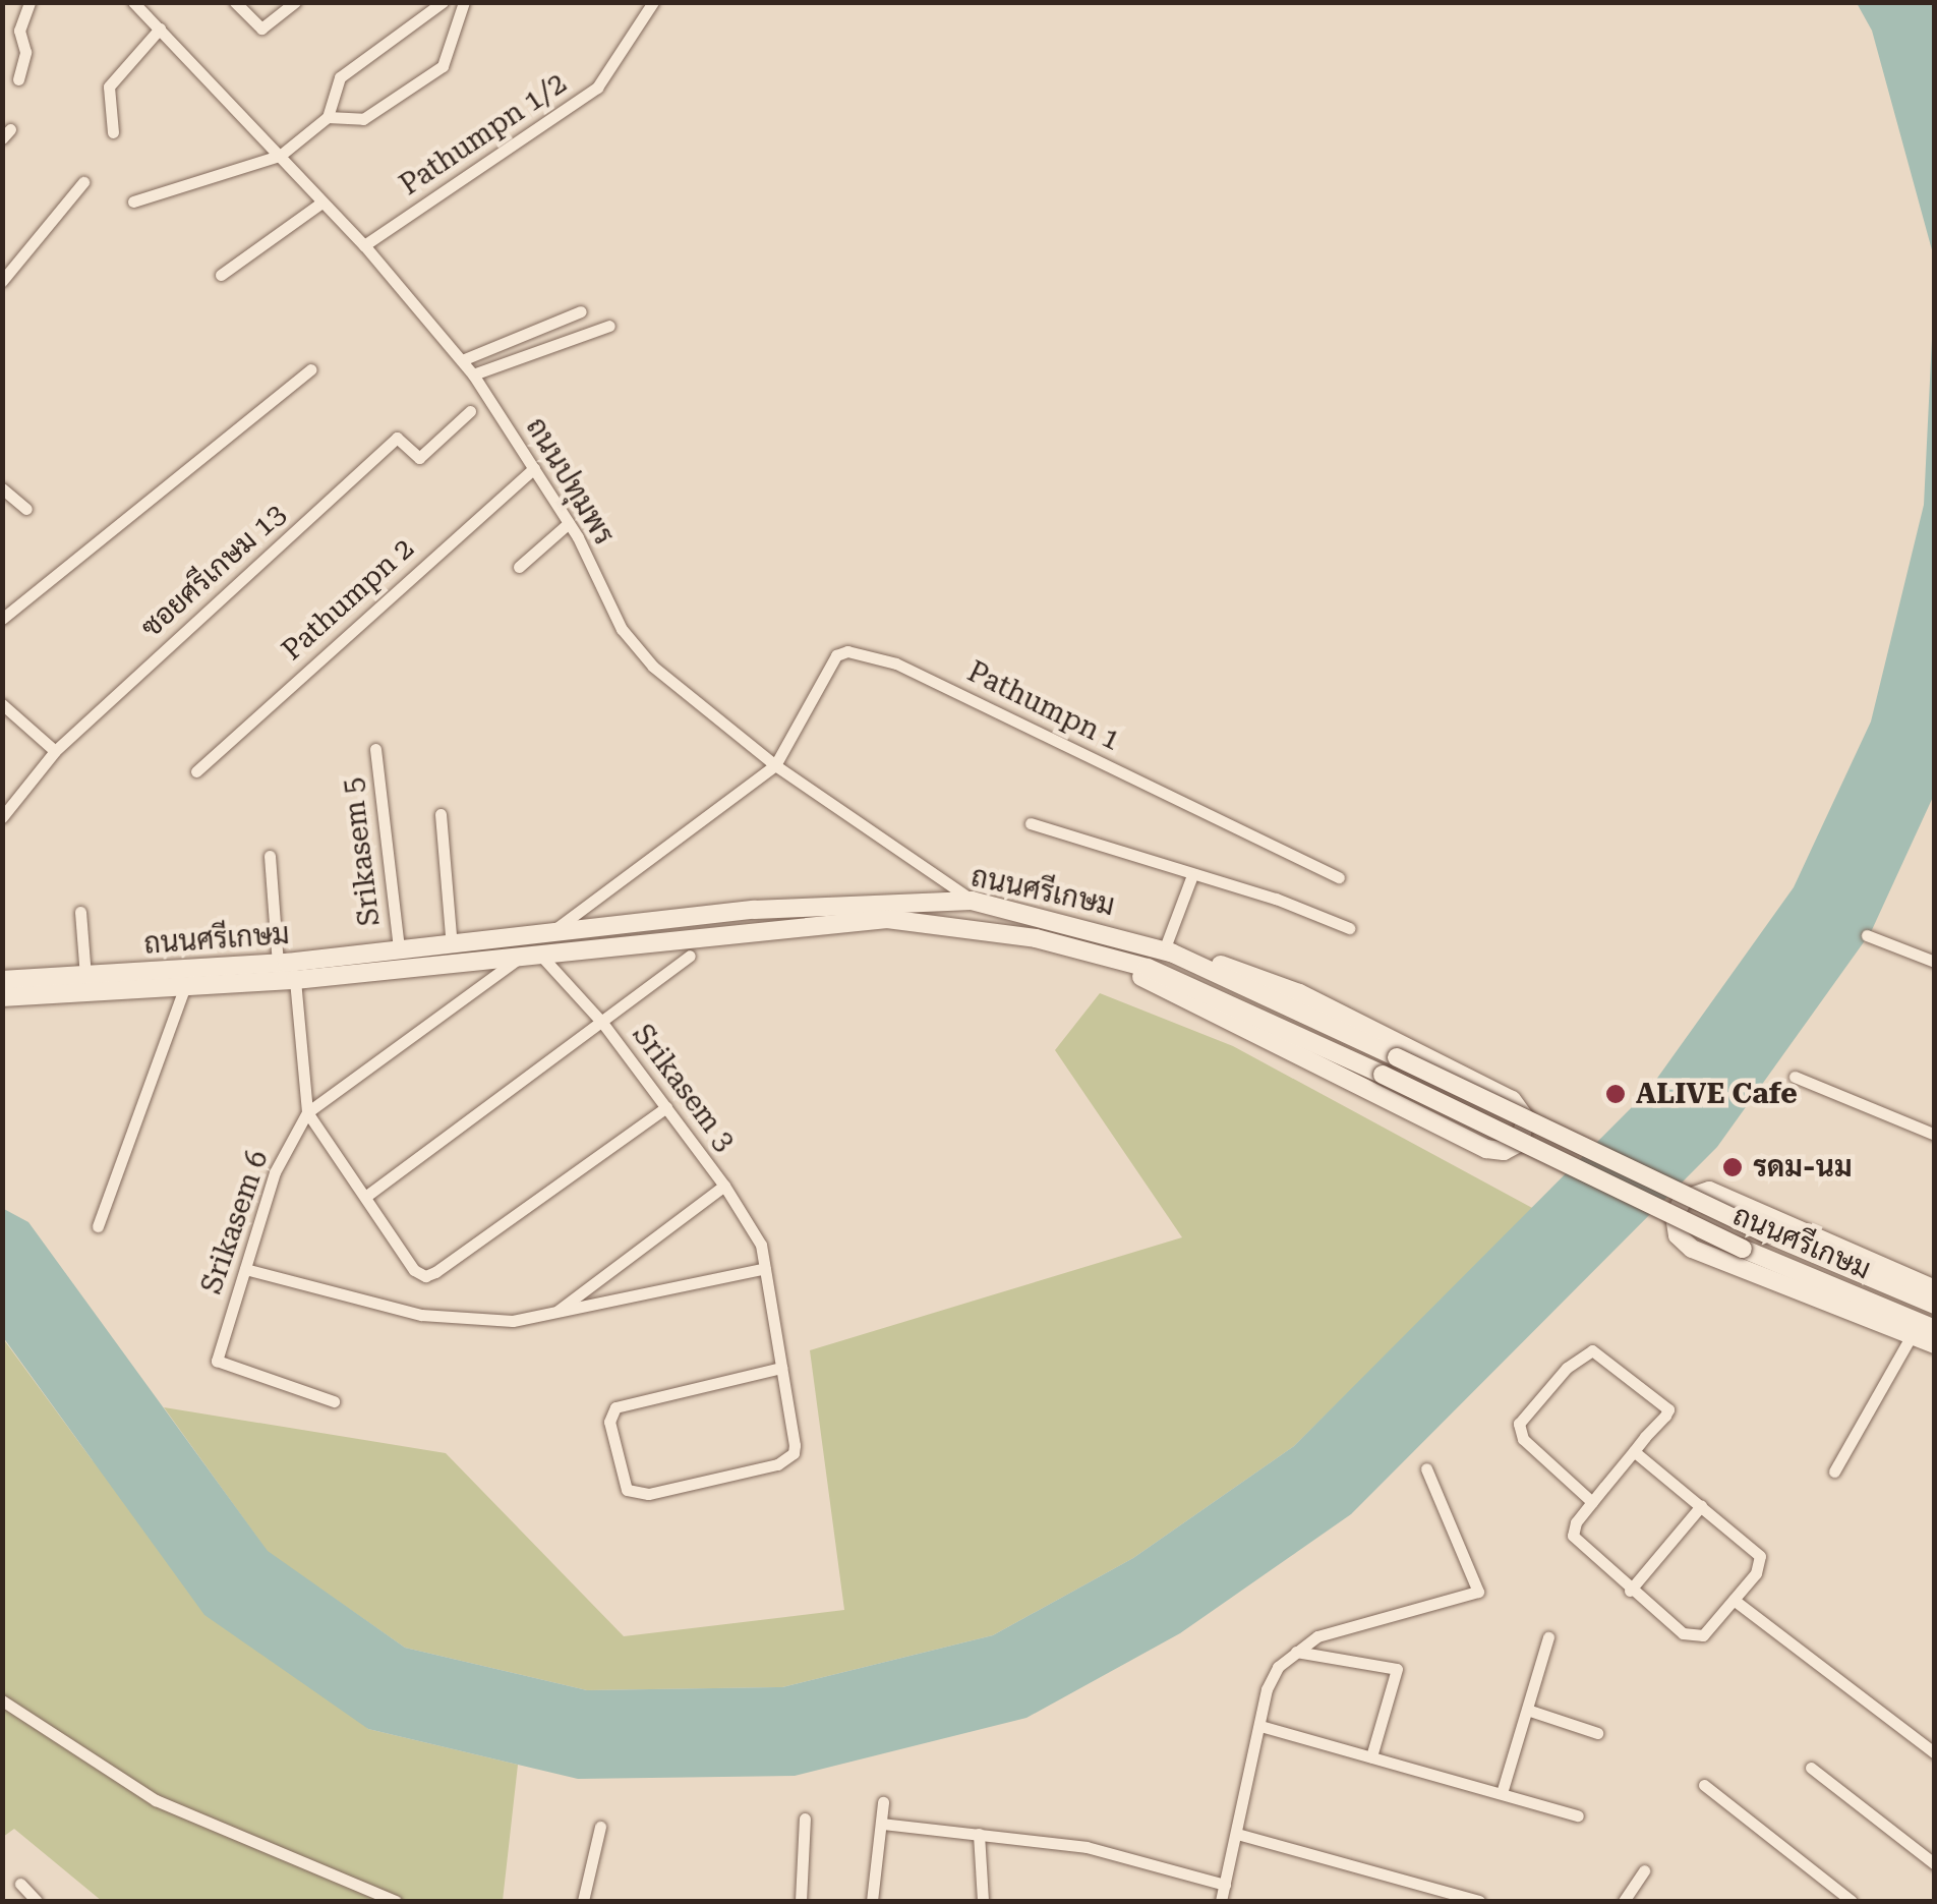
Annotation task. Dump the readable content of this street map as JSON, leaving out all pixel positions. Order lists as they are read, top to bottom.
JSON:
{
  "streets": {
    "main road": ["ถนนศรีเกษม"],
    "street": [
      "Pathumpn 1/2",
      "ถนนปทุมพร",
      "ซอยศรีเกษม 13",
      "Pathumpn 2",
      "Pathumpn 1",
      "Srikasem 5",
      "Srikasem 3",
      "Srikasem 6"
    ]
  },
  "crossings": [
    ["Pathumpn 1/2", "ถนนปทุมพร"],
    ["ถนนปทุมพร", "Pathumpn 2"],
    ["ถนนปทุมพร", "Pathumpn 1"],
    ["ถนนปทุมพร", "ถนนศรีเกษม"],
    ["Srikasem 5", "ถนนศรีเกษม"],
    ["ถนนศรีเกษม", "Srikasem 3"]
  ],
  "places": ["ALIVE Cafe", "รดม-นม"]
}
